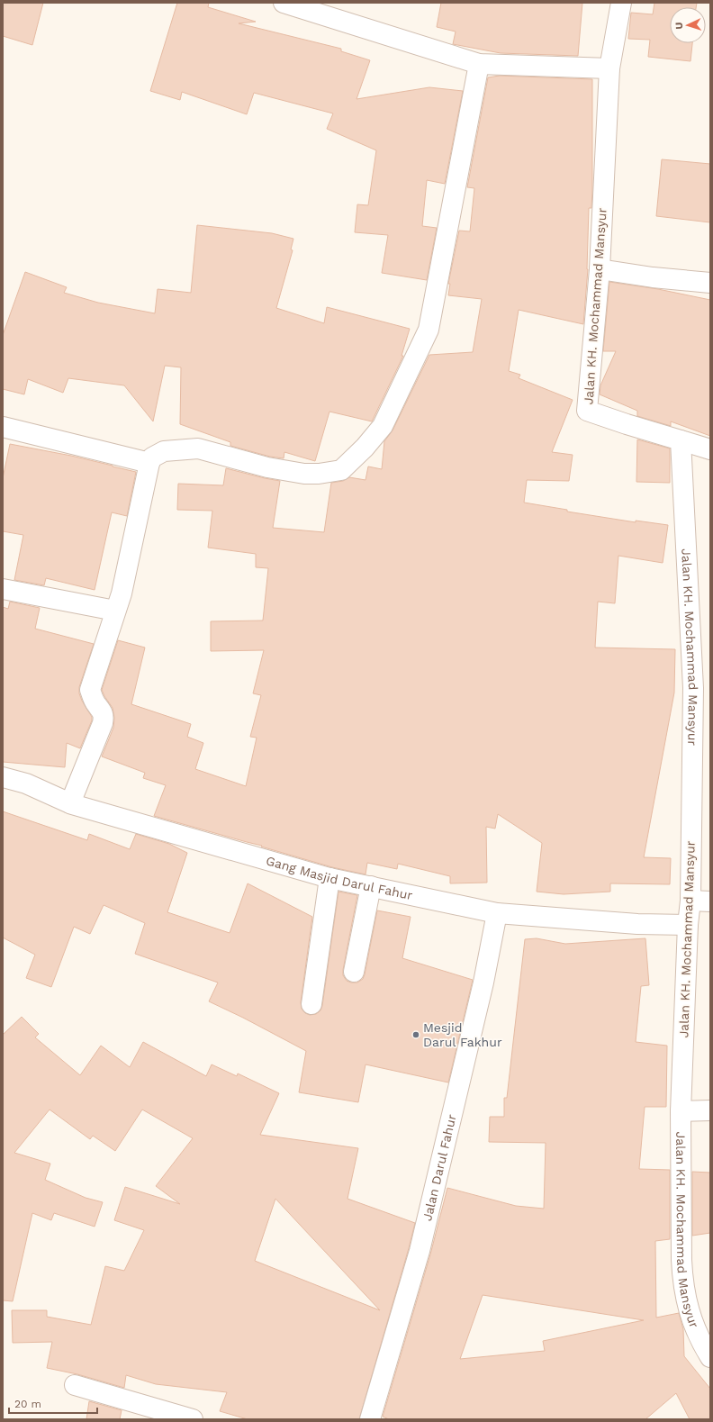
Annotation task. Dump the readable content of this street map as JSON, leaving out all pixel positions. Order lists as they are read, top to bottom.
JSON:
{
  "streets": {
    "street": ["Jalan KH. Mochammad Mansyur", "Gang Masjid Darul Fahur", "Jalan Darul Fahur"]
  },
  "crossings": [
    ["Jalan KH. Mochammad Mansyur", "Gang Masjid Darul Fahur"],
    ["Gang Masjid Darul Fahur", "Jalan Darul Fahur"]
  ],
  "places": ["Mesjid Darul Fakhur"],
  "scale_bar": "20 m",
  "north": "left"
}
